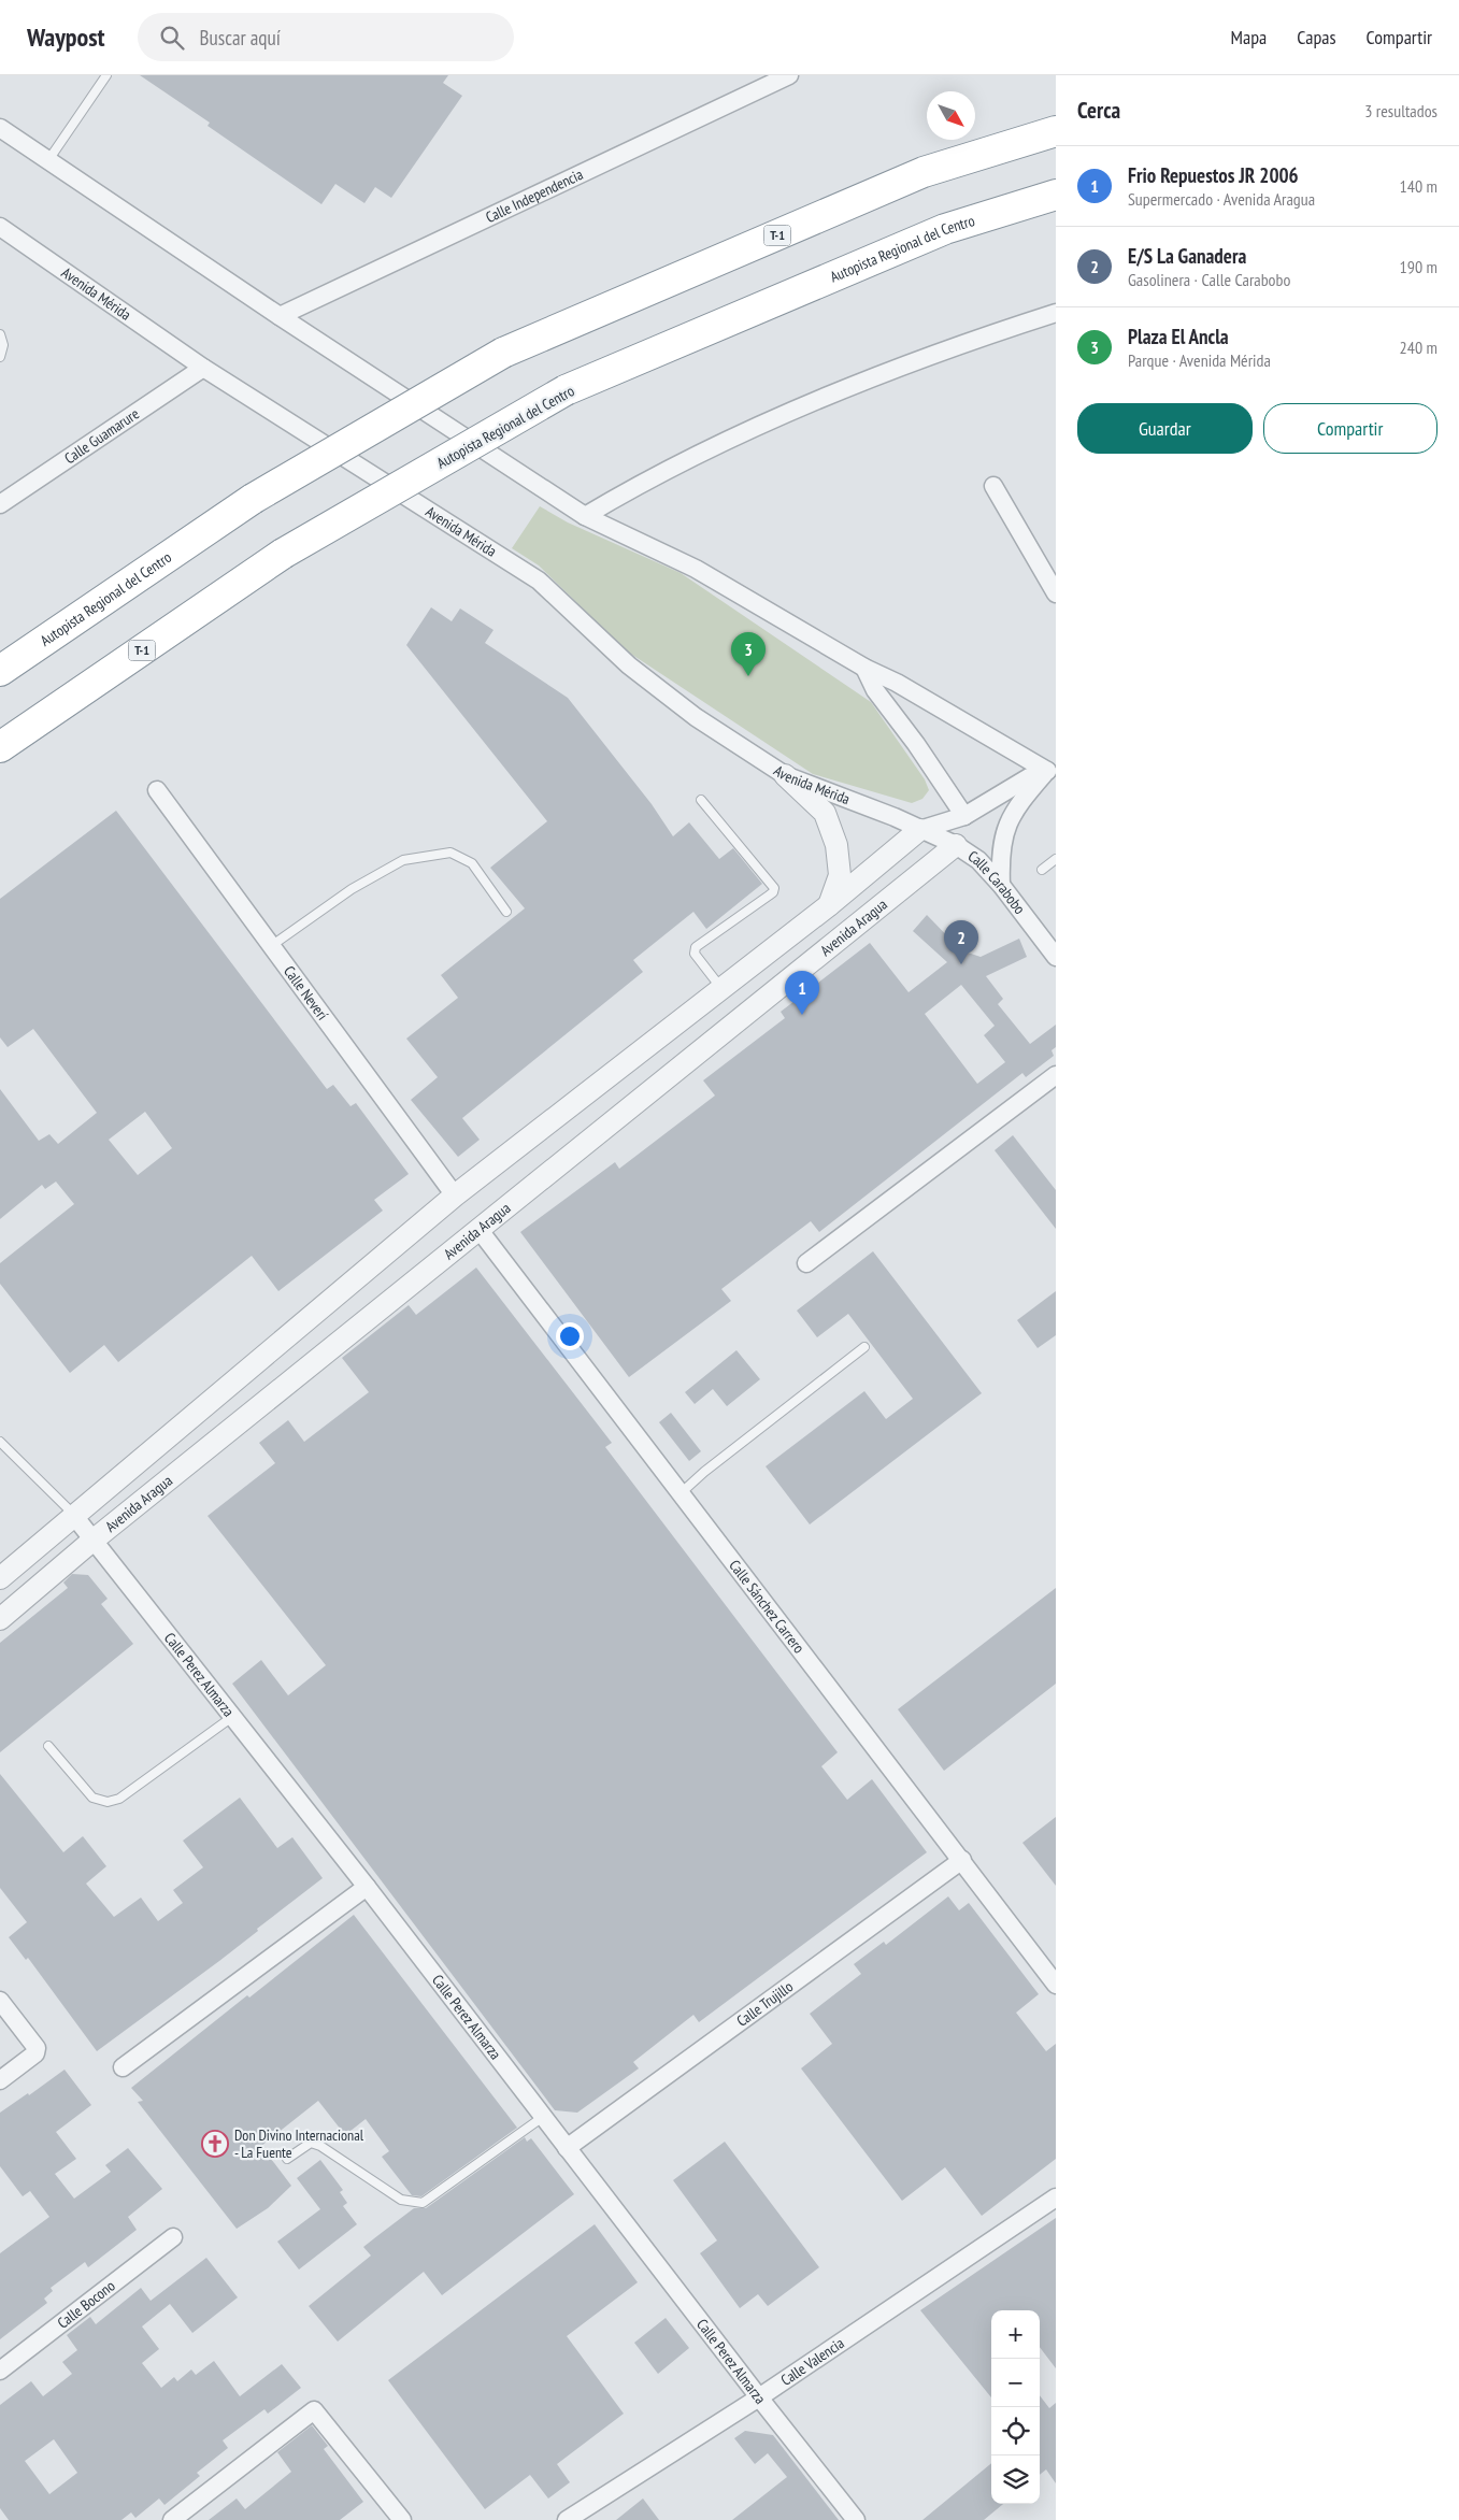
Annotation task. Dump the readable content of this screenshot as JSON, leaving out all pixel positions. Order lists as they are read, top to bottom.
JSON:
{
  "streets": {
    "highway": ["T-1", "Autopista Regional del Centro"],
    "street": [
      "Calle Independencia",
      "Avenida Mérida",
      "Calle Guamarure",
      "Calle Carabobo",
      "Avenida Aragua",
      "Calle Neverí",
      "Calle Sánchez Carrero",
      "Calle Perez Almarza",
      "Calle Trujillo",
      "Calle Bocono",
      "Calle Valencia"
    ]
  },
  "crossings": [
    ["Avenida Mérida", "Calle Guamarure"],
    ["Avenida Mérida", "Calle Carabobo"],
    ["Calle Carabobo", "Avenida Aragua"],
    ["Avenida Aragua", "Calle Sánchez Carrero"],
    ["Avenida Aragua", "Calle Perez Almarza"],
    ["Calle Sánchez Carrero", "Calle Trujillo"],
    ["Calle Perez Almarza", "Calle Trujillo"],
    ["Calle Perez Almarza", "Calle Valencia"]
  ],
  "places": {
    "church": ["Don Divino Internacional - La Fuente"]
  },
  "north": "bottom right",
  "page": {
    "header": "Waypost",
    "search": "Buscar aquí",
    "nav": ["Mapa", "Capas", "Compartir"],
    "heading": ["Cerca", "3 resultados"],
    "list": [
      {
        "mark": "1",
        "name": "Frio Repuestos JR 2006",
        "note": "Supermercado · Avenida Aragua",
        "value": "140 m"
      },
      {
        "mark": "2",
        "name": "E/S La Ganadera",
        "note": "Gasolinera · Calle Carabobo",
        "value": "190 m"
      },
      {
        "mark": "3",
        "name": "Plaza El Ancla",
        "note": "Parque · Avenida Mérida",
        "value": "240 m"
      }
    ],
    "buttons": ["Guardar", "Compartir"],
    "pins": ["3", "2", "1"],
    "map_buttons": ["+", "−"]
  }
}
